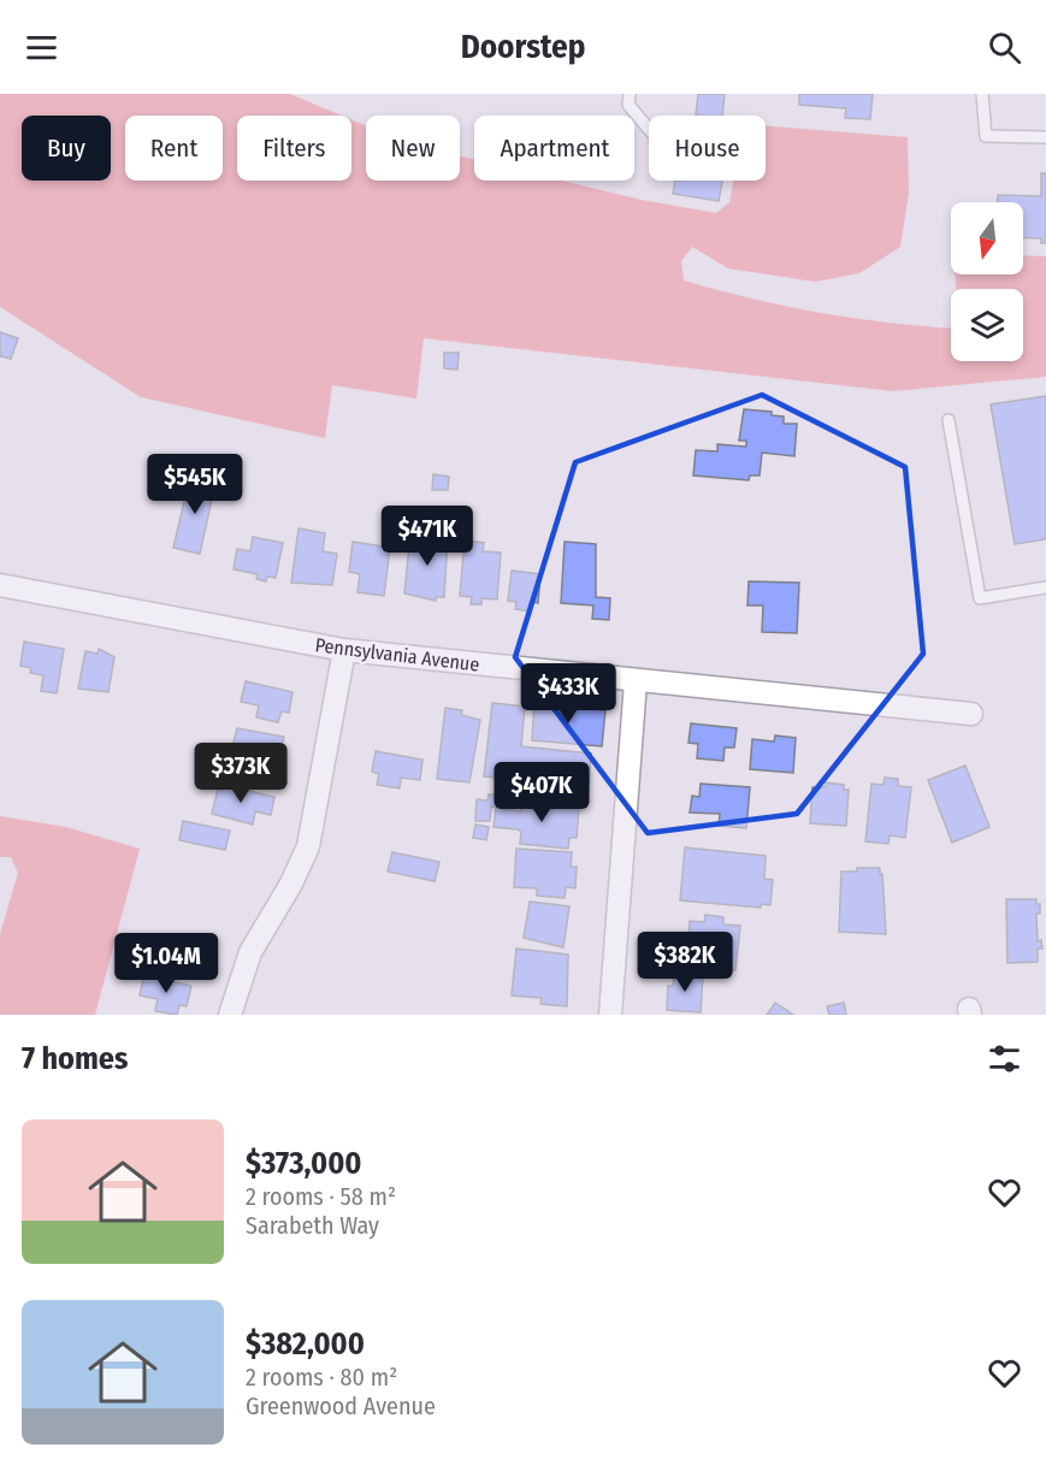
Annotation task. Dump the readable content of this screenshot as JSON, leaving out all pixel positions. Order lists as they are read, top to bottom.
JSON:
{
  "streets": {
    "street": ["Pennsylvania Avenue"]
  },
  "north": "bottom",
  "page": {
    "header": "Doorstep",
    "chip": [
      "Buy",
      "Rent",
      "Filters",
      "New",
      "Apartment",
      "House"
    ],
    "price": [
      "$545K",
      "$471K",
      "$433K",
      "$373K",
      "$407K",
      "$382K",
      "$1.04M"
    ],
    "heading": "7 homes",
    "list": [
      {
        "name": "$373,000",
        "note": "2 rooms · 58 m² · Sarabeth Way"
      },
      {
        "name": "$382,000",
        "note": "2 rooms · 80 m² · Greenwood Avenue"
      }
    ]
  }
}
